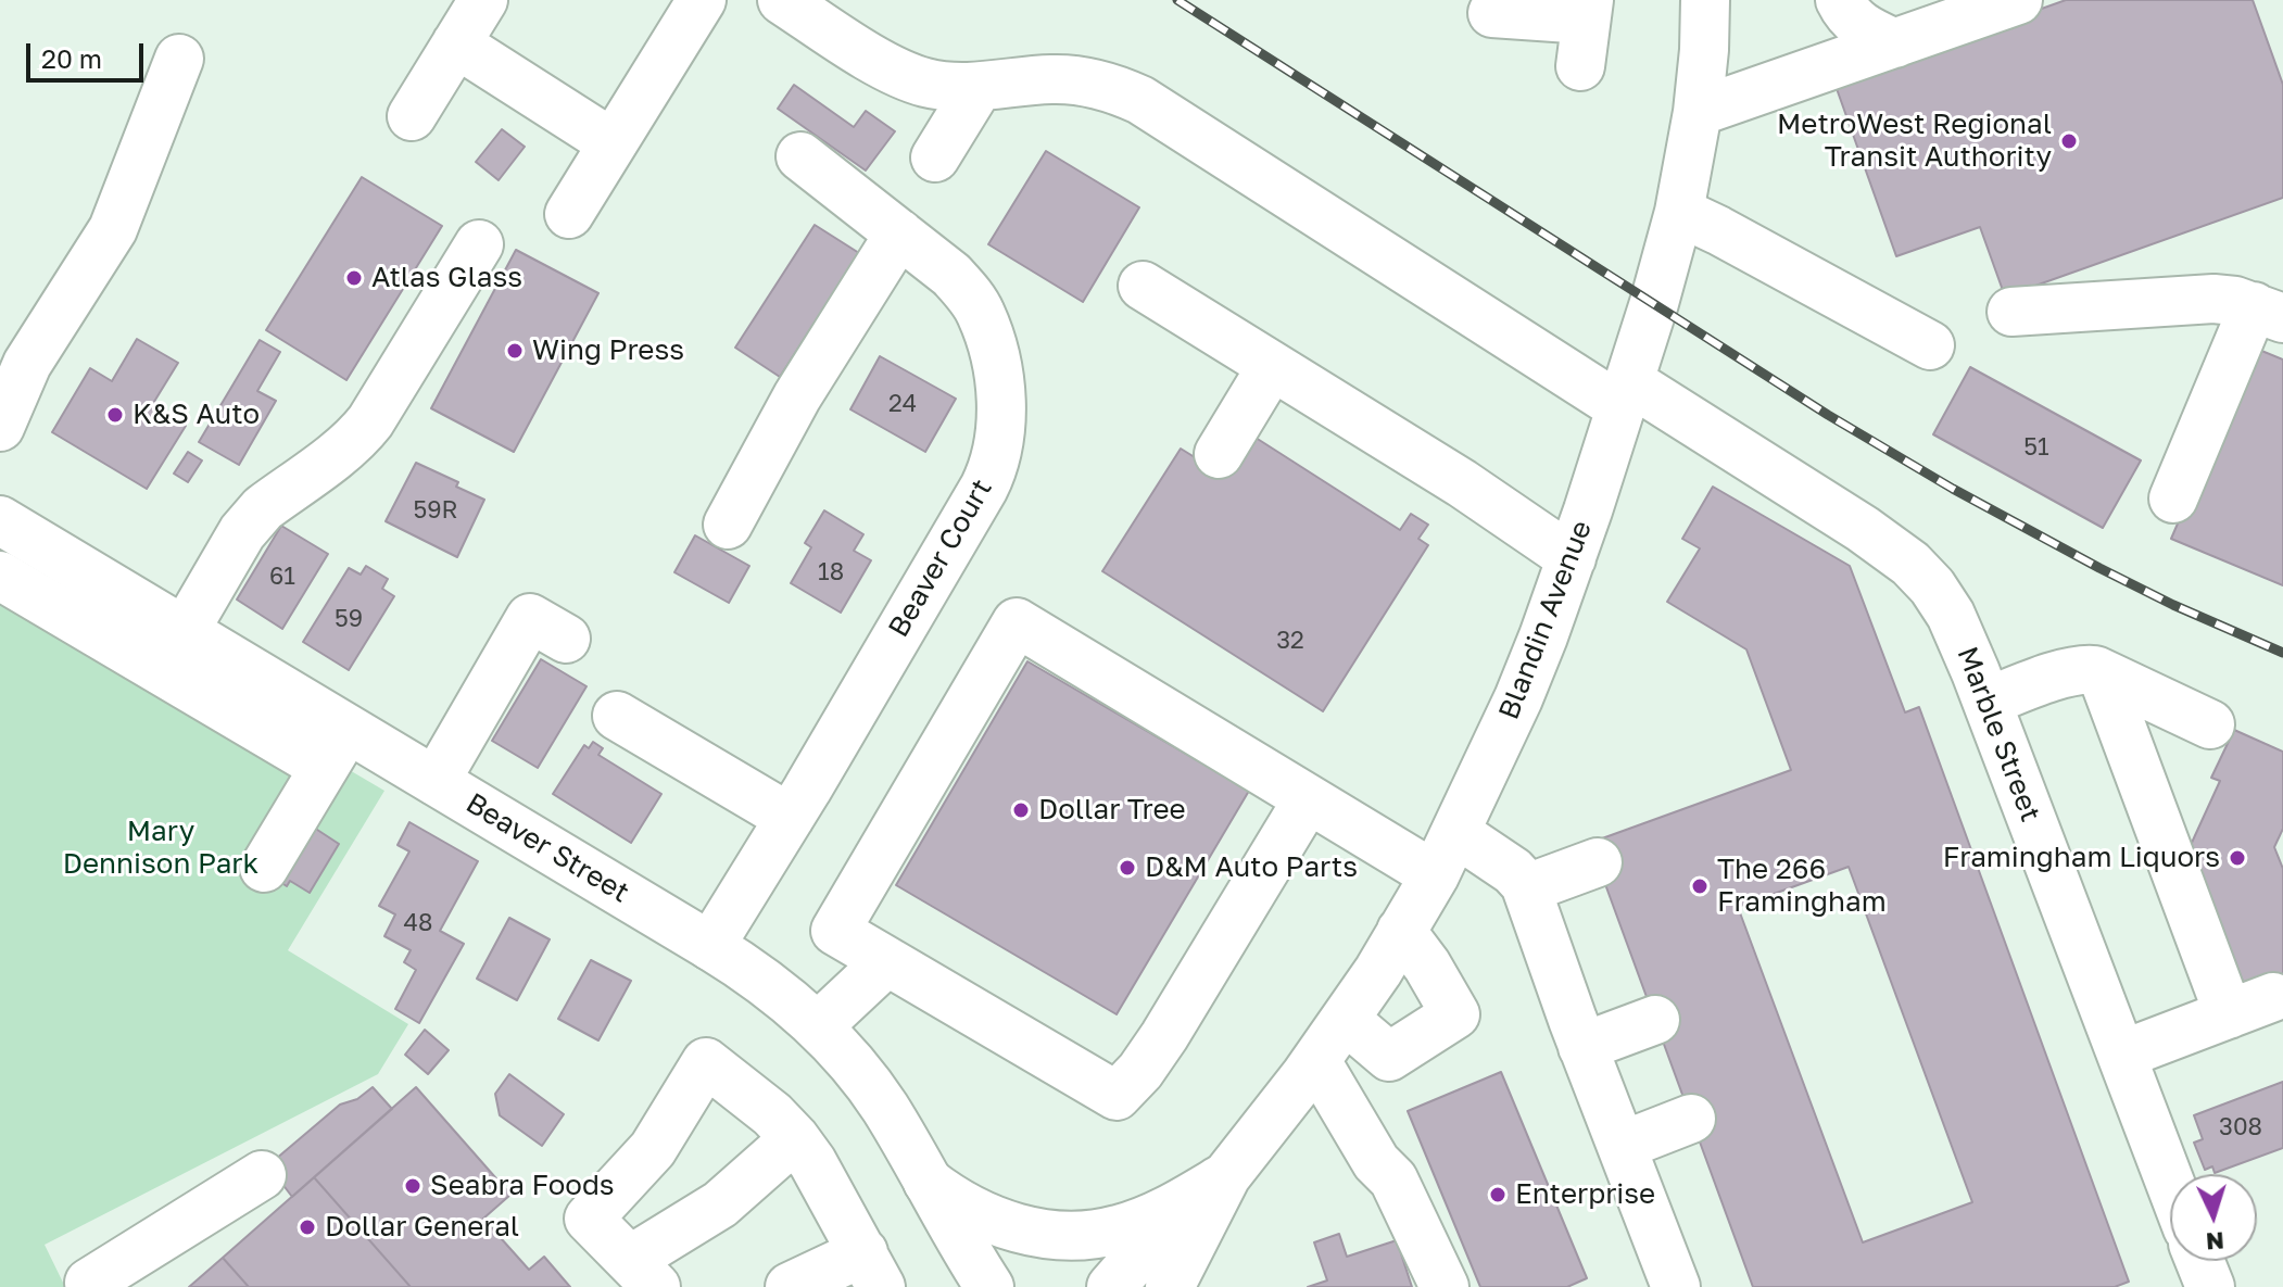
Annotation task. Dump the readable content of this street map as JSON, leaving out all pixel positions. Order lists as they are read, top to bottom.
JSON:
{
  "streets": {
    "street": [
      "Beaver Court",
      "Blandin Avenue",
      "Marble Street",
      "Beaver Street"
    ]
  },
  "crossings": [
    ["Beaver Court", "Beaver Street"],
    ["Blandin Avenue", "Marble Street"]
  ],
  "parks": ["Mary Dennison Park"],
  "places": [
    "MetroWest Regional Transit Authority",
    "Atlas Glass",
    "Wing Press",
    "K&S Auto",
    "Dollar Tree",
    "Framingham Liquors",
    "D&M Auto Parts",
    "The 266 Framingham",
    "Seabra Foods",
    "Enterprise",
    "Dollar General"
  ],
  "house_numbers": [
    "24",
    "51",
    "59R",
    "18",
    "61",
    "59",
    "32",
    "48",
    "308"
  ],
  "scale_bar": "20 m",
  "north": "bottom"
}
